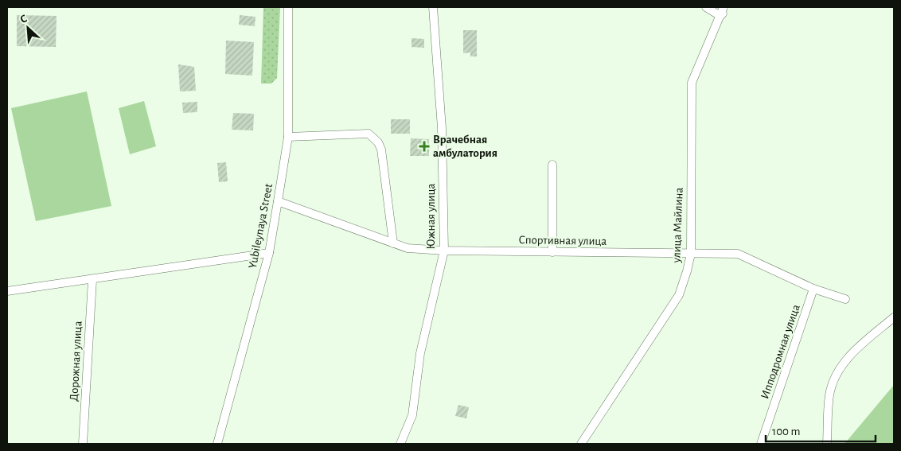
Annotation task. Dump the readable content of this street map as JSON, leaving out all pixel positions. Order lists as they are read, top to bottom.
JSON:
{
  "streets": {
    "street": [
      "Южная улица",
      "улица Майлина",
      "Yubileynaya Street",
      "Спортивная улица",
      "Ипподромная улица",
      "Дорожная улица"
    ]
  },
  "crossings": [
    ["Южная улица", "Спортивная улица"],
    ["улица Майлина", "Спортивная улица"],
    ["Yubileynaya Street", "Спортивная улица"],
    ["Спортивная улица", "Ипподромная улица"]
  ],
  "places": {
    "health": ["Врачебная амбулатория"]
  },
  "scale_bar": "100 m",
  "north": "top left"
}
